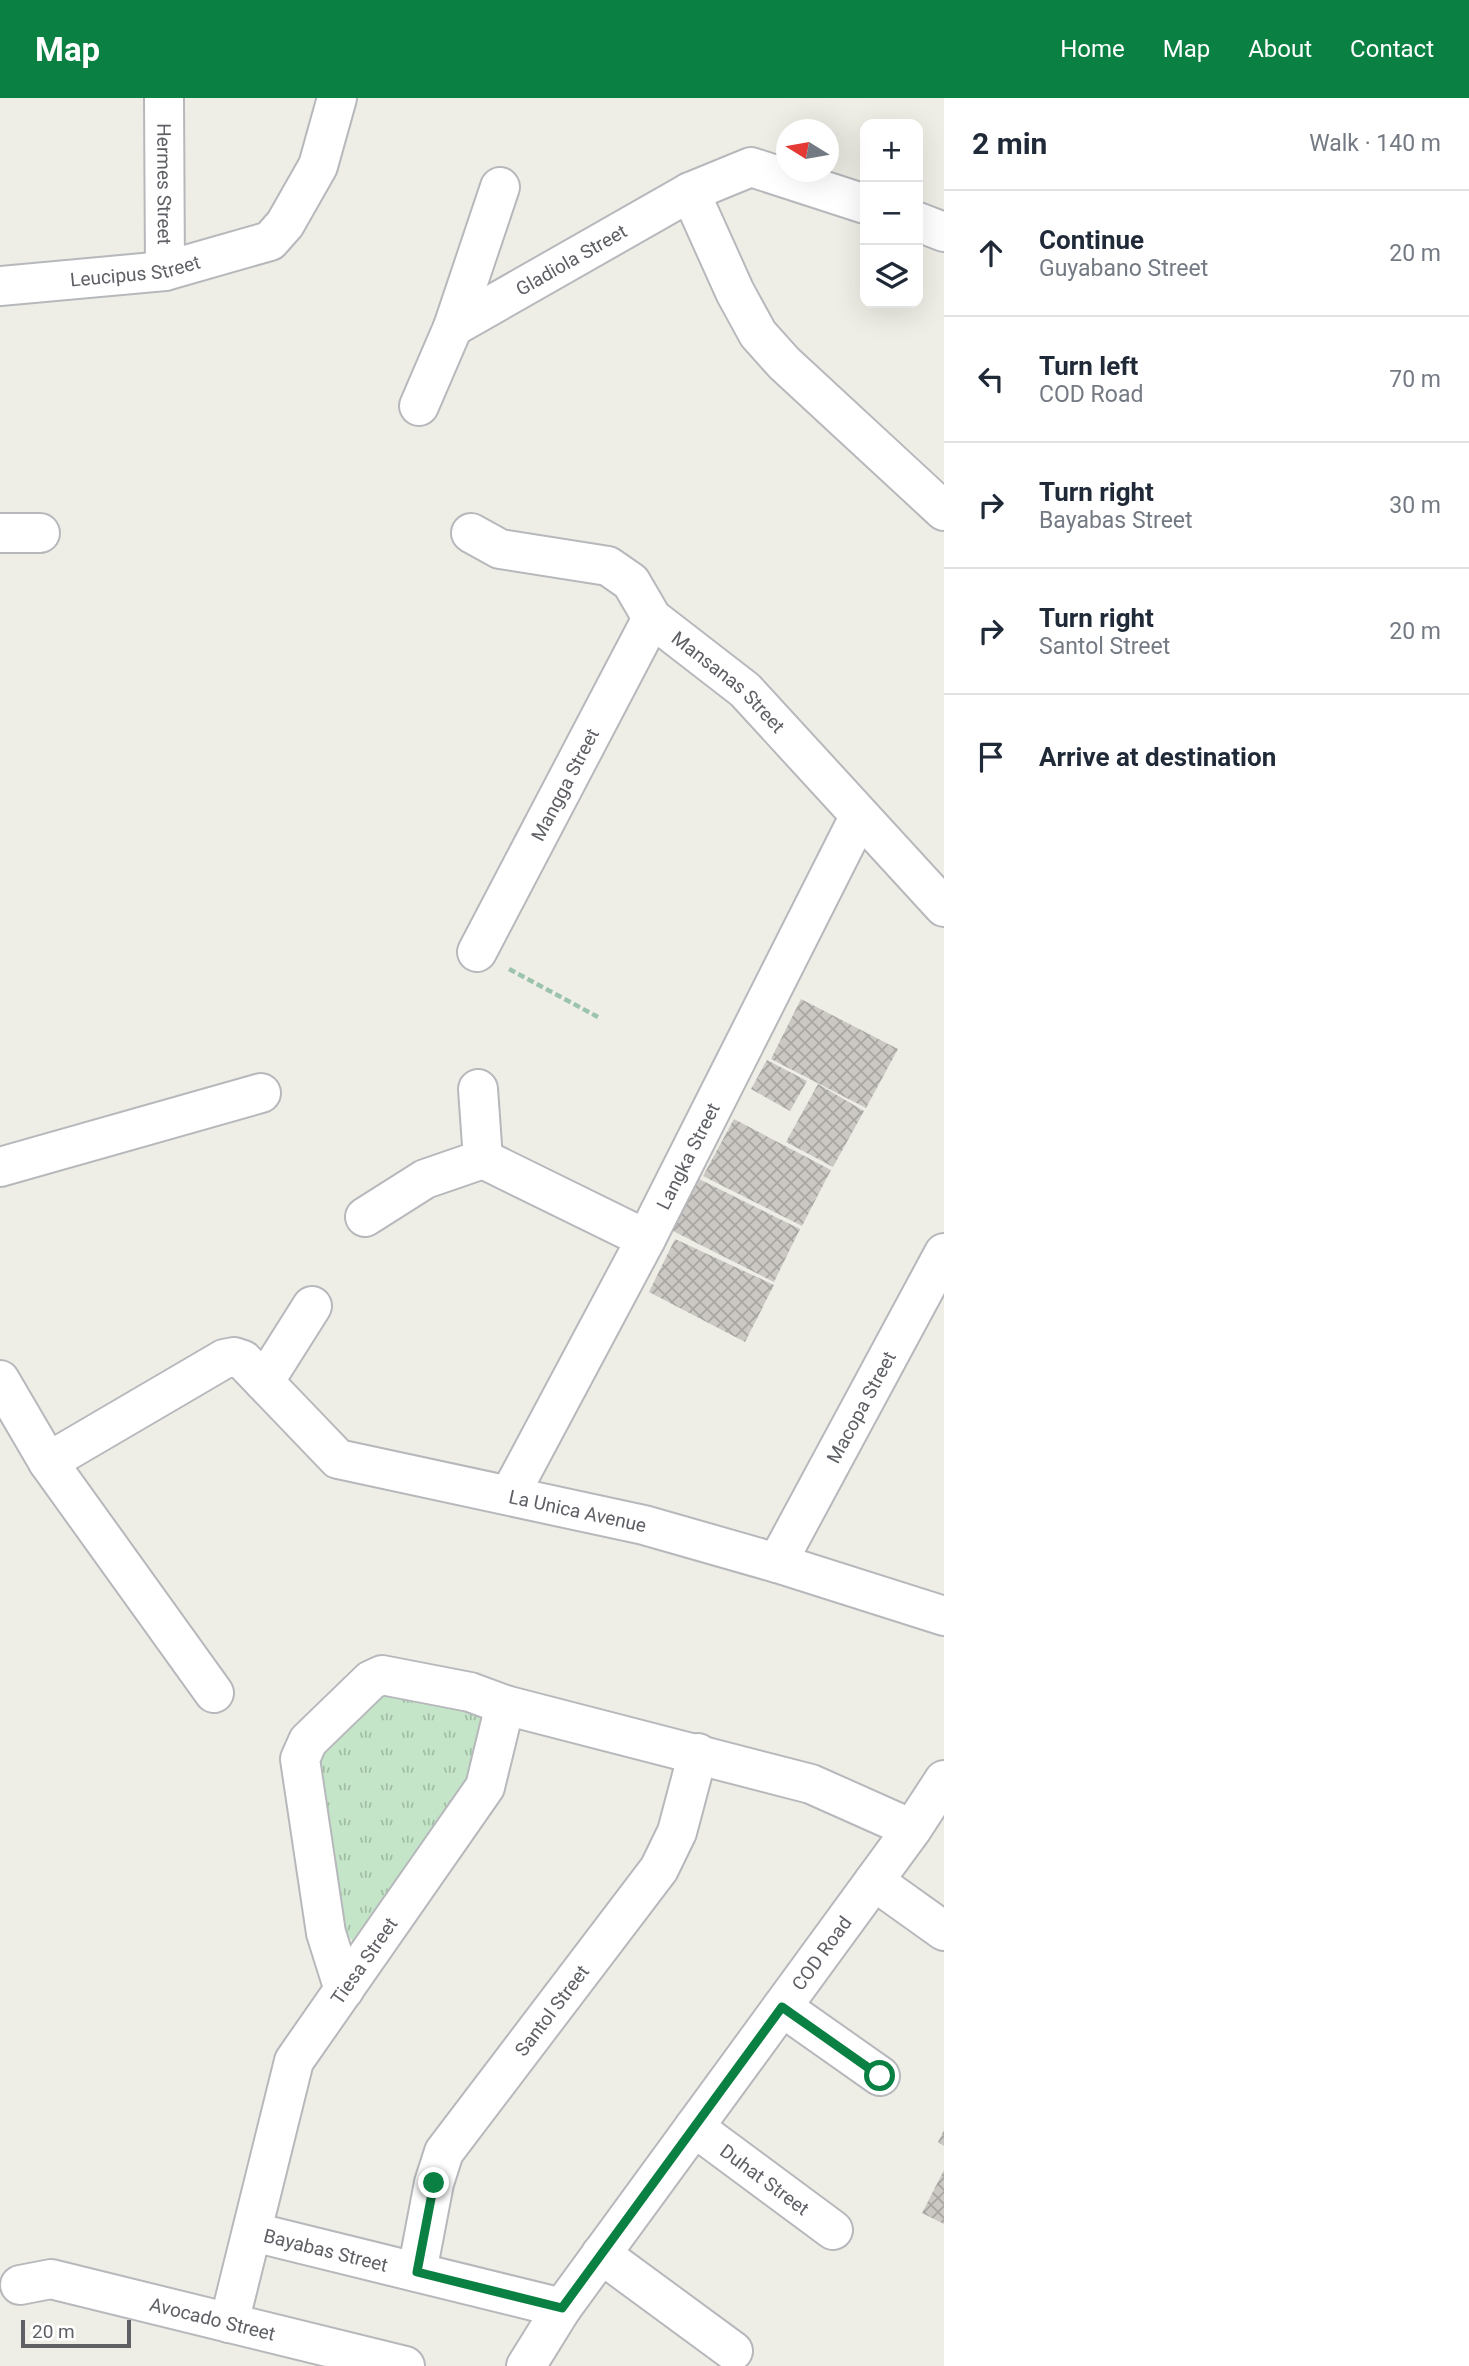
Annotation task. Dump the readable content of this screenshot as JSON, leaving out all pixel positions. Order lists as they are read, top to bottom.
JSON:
{
  "streets": {
    "street": [
      "Hermes Street",
      "Gladiola Street",
      "Leucipus Street",
      "Mansanas Street",
      "Mangga Street",
      "Langka Street",
      "Macopa Street",
      "La Unica Avenue",
      "COD Road",
      "Tiesa Street",
      "Santol Street",
      "Duhat Street",
      "Bayabas Street",
      "Avocado Street"
    ]
  },
  "crossings": [
    ["Hermes Street", "Leucipus Street"],
    ["Mansanas Street", "Mangga Street"],
    ["Mansanas Street", "Langka Street"],
    ["Langka Street", "La Unica Avenue"],
    ["Macopa Street", "La Unica Avenue"],
    ["COD Road", "Duhat Street"],
    ["COD Road", "Bayabas Street"],
    ["Tiesa Street", "Bayabas Street"],
    ["Tiesa Street", "Avocado Street"],
    ["Santol Street", "Bayabas Street"]
  ],
  "scale_bar": "20 m",
  "north": "left",
  "page": {
    "header": "Map",
    "nav": [
      "Home",
      "Map",
      "About",
      "Contact"
    ],
    "heading": ["2 min", "Walk · 140 m"],
    "map_buttons": ["+", "−"],
    "list": [
      ["Continue", "Guyabano Street", "20 m"],
      ["Turn left", "COD Road", "70 m"],
      ["Turn right", "Bayabas Street", "30 m"],
      ["Turn right", "Santol Street", "20 m"],
      "Arrive at destination"
    ],
    "scale": "20 m"
  }
}
